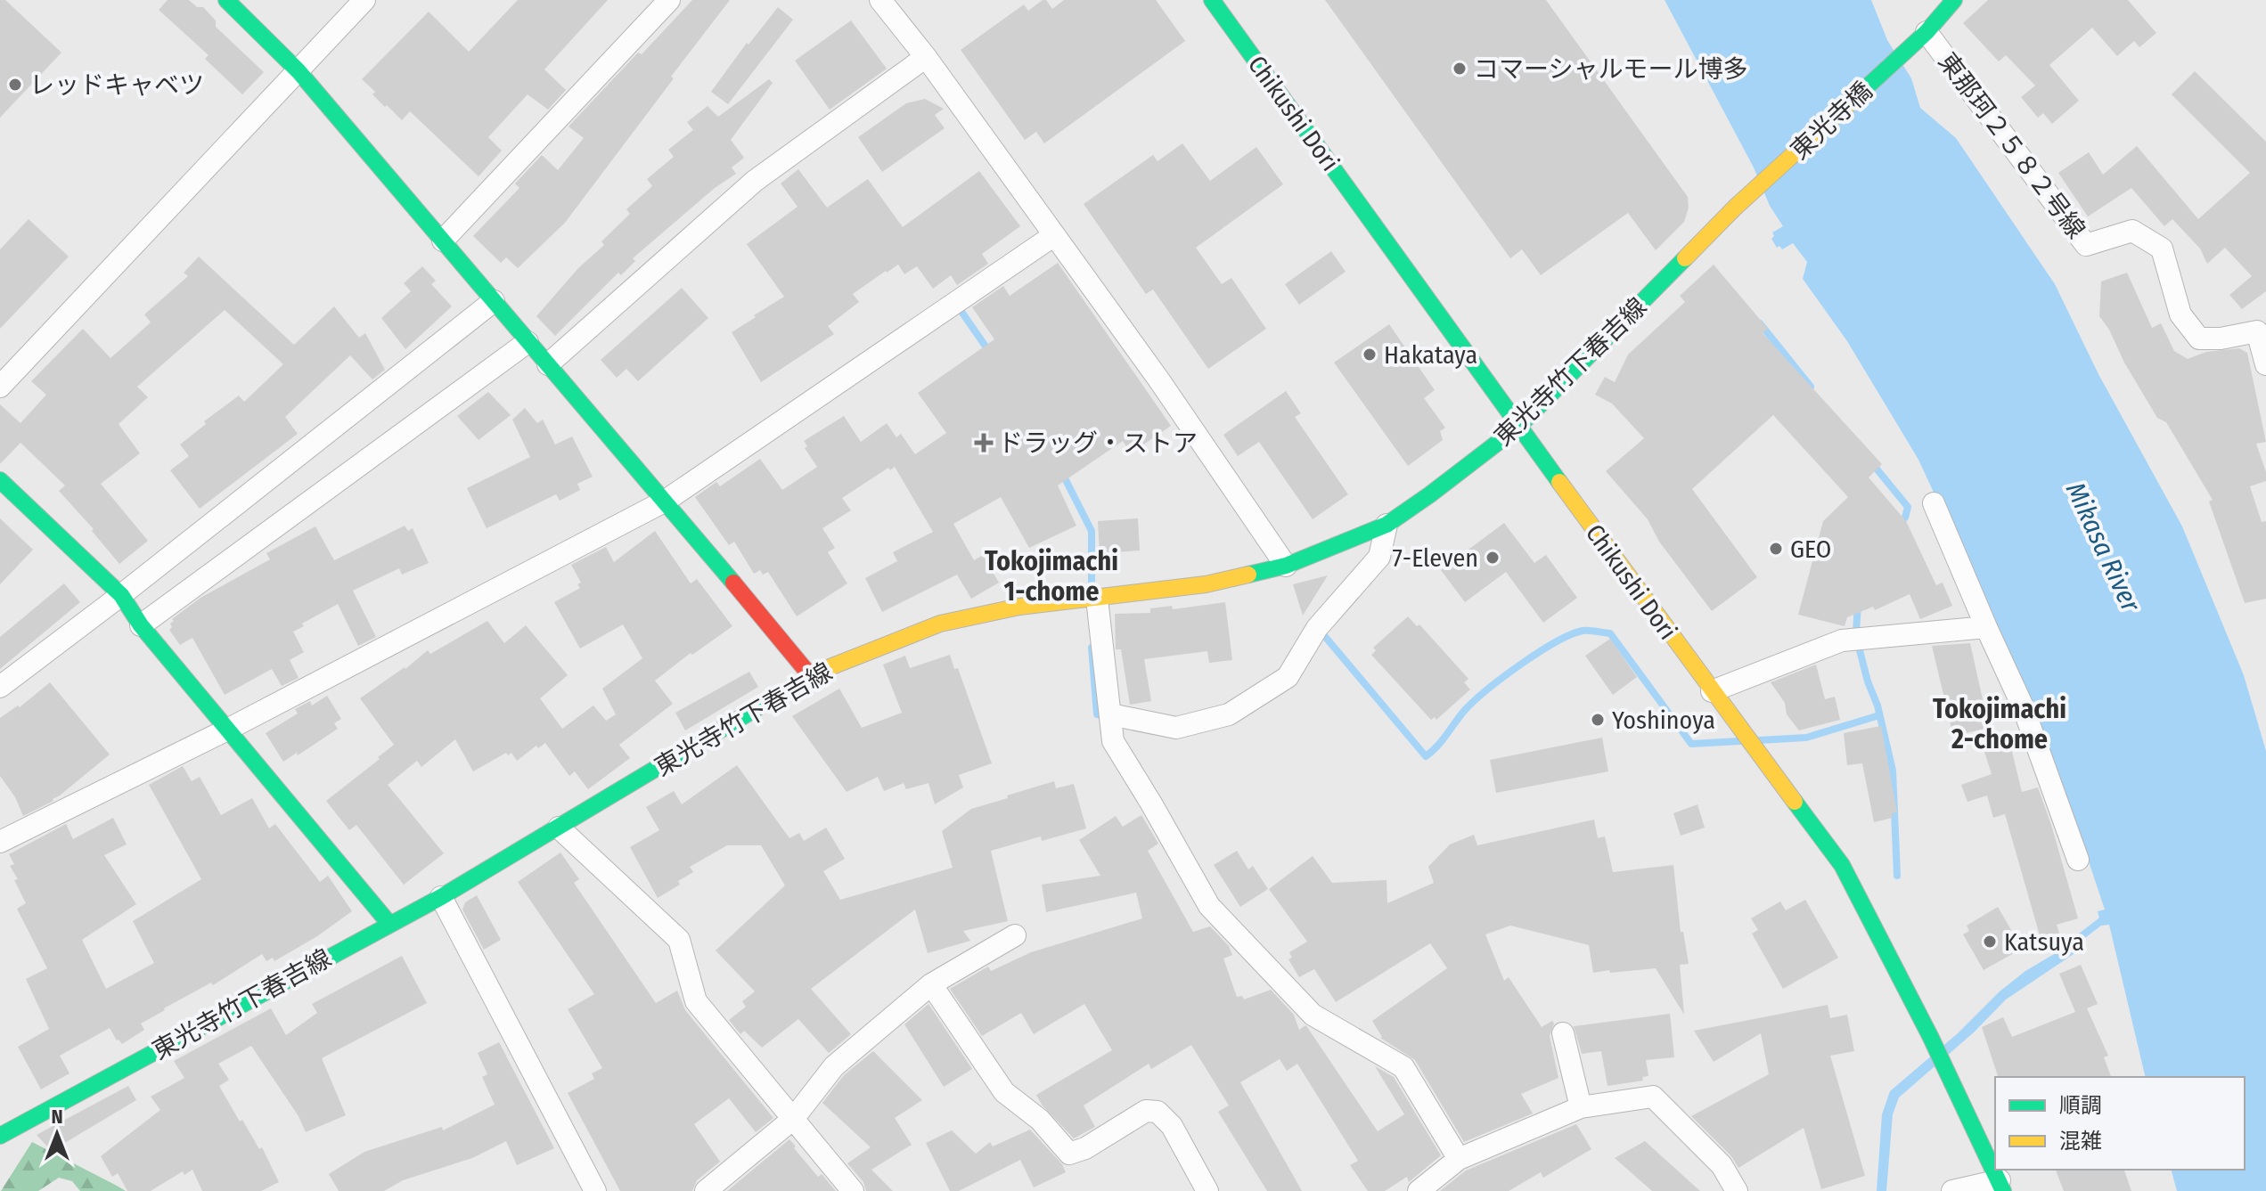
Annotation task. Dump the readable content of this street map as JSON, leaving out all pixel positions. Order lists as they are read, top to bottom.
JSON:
{
  "streets": {
    "street": [
      "Chikushi Dori",
      "東光寺橋",
      "東那珂２５８２号線",
      "東光寺竹下春吉線"
    ]
  },
  "crossings": [
    ["Chikushi Dori", "東光寺竹下春吉線"],
    ["東光寺橋", "東那珂２５８２号線"],
    ["東光寺橋", "東光寺竹下春吉線"]
  ],
  "districts": ["Tokojimachi 1-chome", "Tokojimachi 2-chome"],
  "water": ["Mikasa River"],
  "places": {
    "other": [
      "コマーシャルモール博多",
      "レッドキャベツ",
      "Hakataya",
      "GEO",
      "7-Eleven",
      "Yoshinoya",
      "Katsuya"
    ],
    "health": ["ドラッグ・ストア"]
  },
  "legend": ["順調", "混雑"],
  "north": "top"
}
